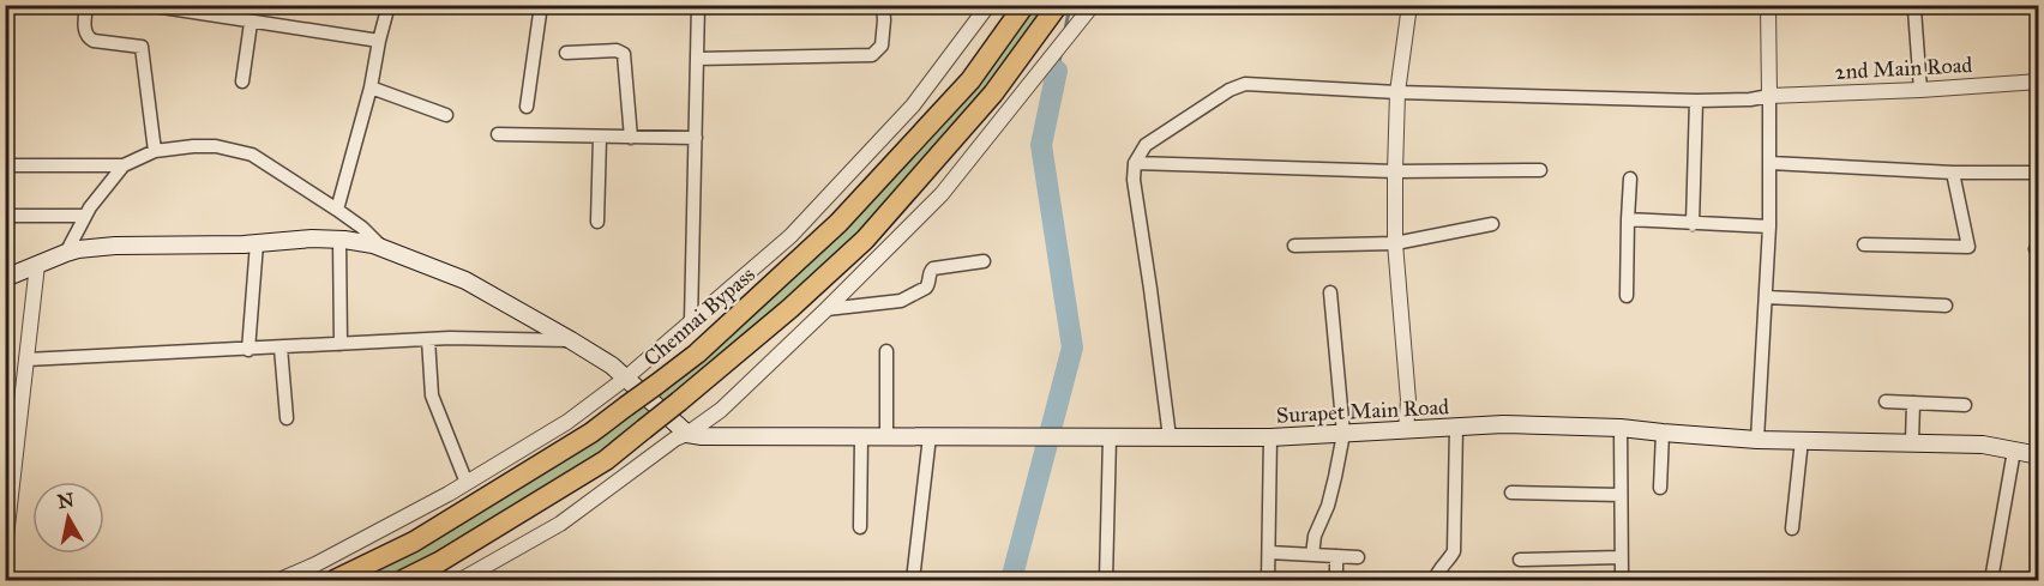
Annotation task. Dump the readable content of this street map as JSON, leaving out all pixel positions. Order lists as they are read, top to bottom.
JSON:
{
  "streets": {
    "highway": ["Chennai Bypass"],
    "main road": ["Surapet Main Road"],
    "street": ["2nd Main Road"]
  },
  "north": "top"
}
